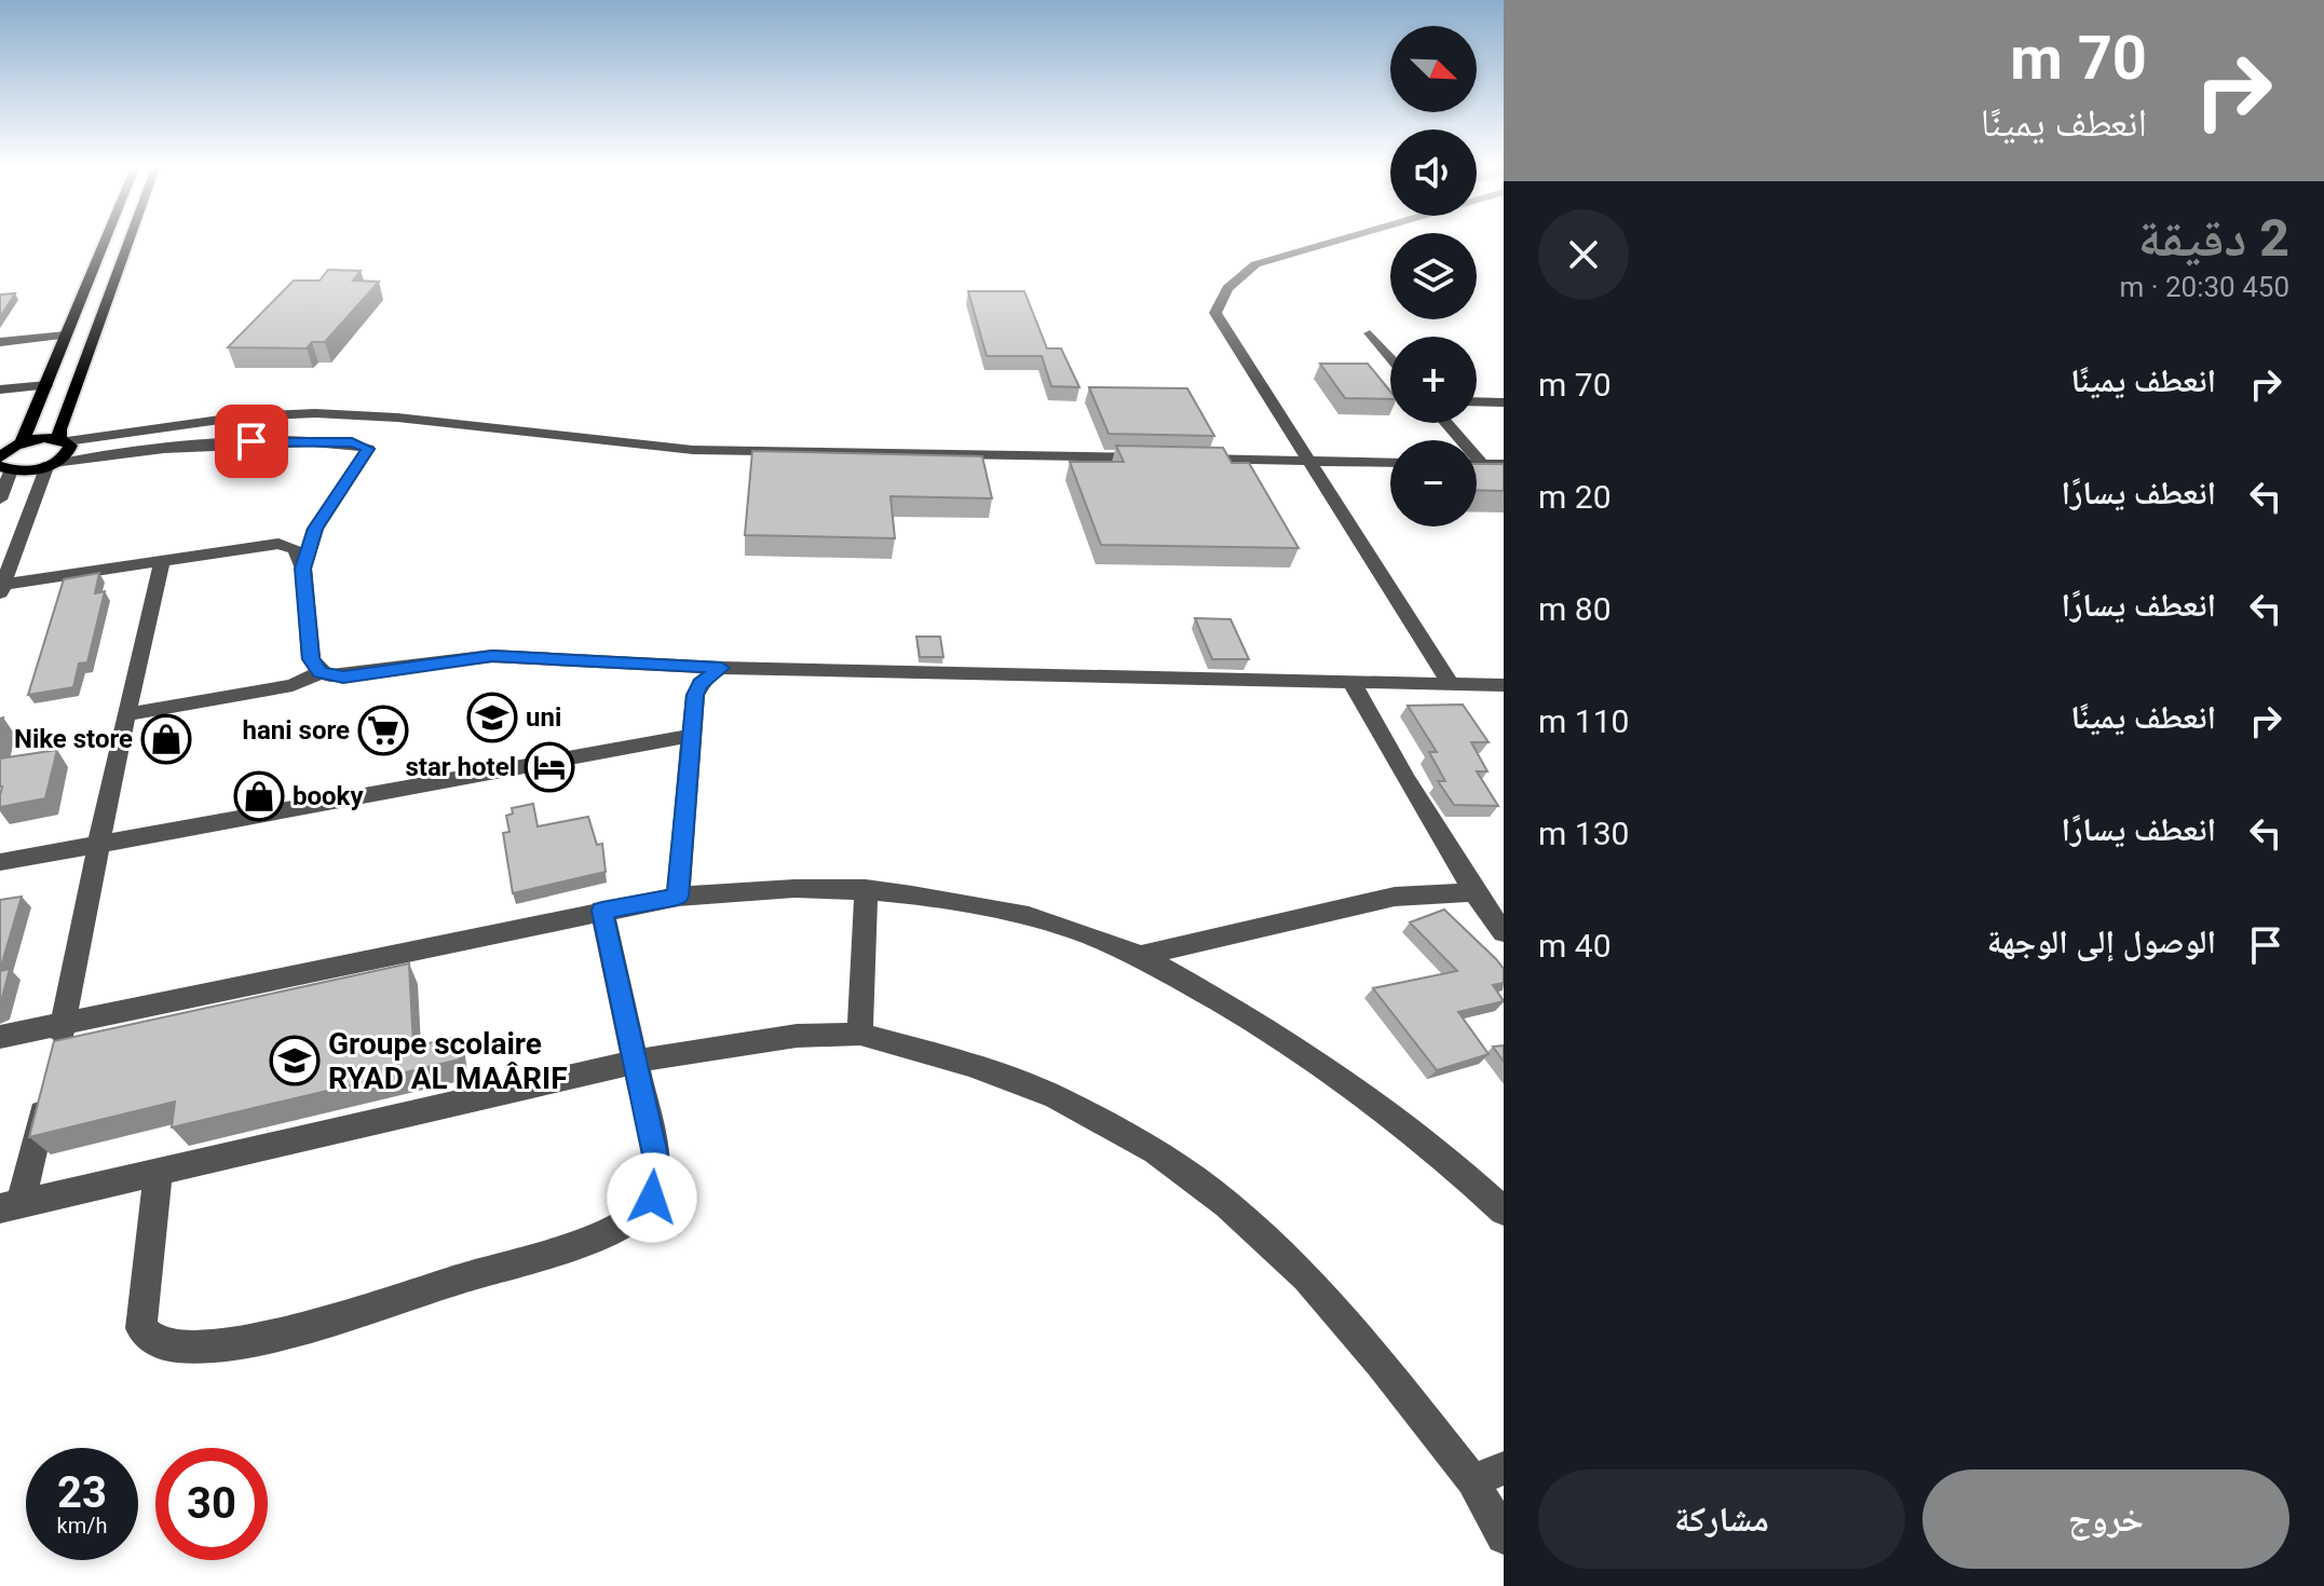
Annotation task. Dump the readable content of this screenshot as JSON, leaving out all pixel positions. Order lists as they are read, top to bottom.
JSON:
{
  "places": {
    "school or university": ["uni", "Groupe scolaire RYAD AL MAÂRIF"],
    "supermarket": ["hani sore"],
    "shop": ["Nike store", "booky"],
    "hotel": ["star hotel"]
  },
  "north": "bottom right",
  "page": {
    "turn": ["70 m", "انعطف يمينًا"],
    "map_buttons": ["+", "−"],
    "heading": ["2 دقيقة", "450 m · 20:30"],
    "list": [
      {
        "name": "انعطف يمينًا",
        "value": "70 m"
      },
      {
        "name": "انعطف يسارًا",
        "value": "20 m"
      },
      {
        "name": "انعطف يسارًا",
        "value": "80 m"
      },
      {
        "name": "انعطف يمينًا",
        "value": "110 m"
      },
      {
        "name": "انعطف يسارًا",
        "value": "130 m"
      },
      {
        "name": "الوصول إلى الوجهة",
        "value": "40 m"
      }
    ],
    "speed": "23 km/h",
    "limit": "30",
    "buttons": ["خروج", "مشاركة"]
  }
}
